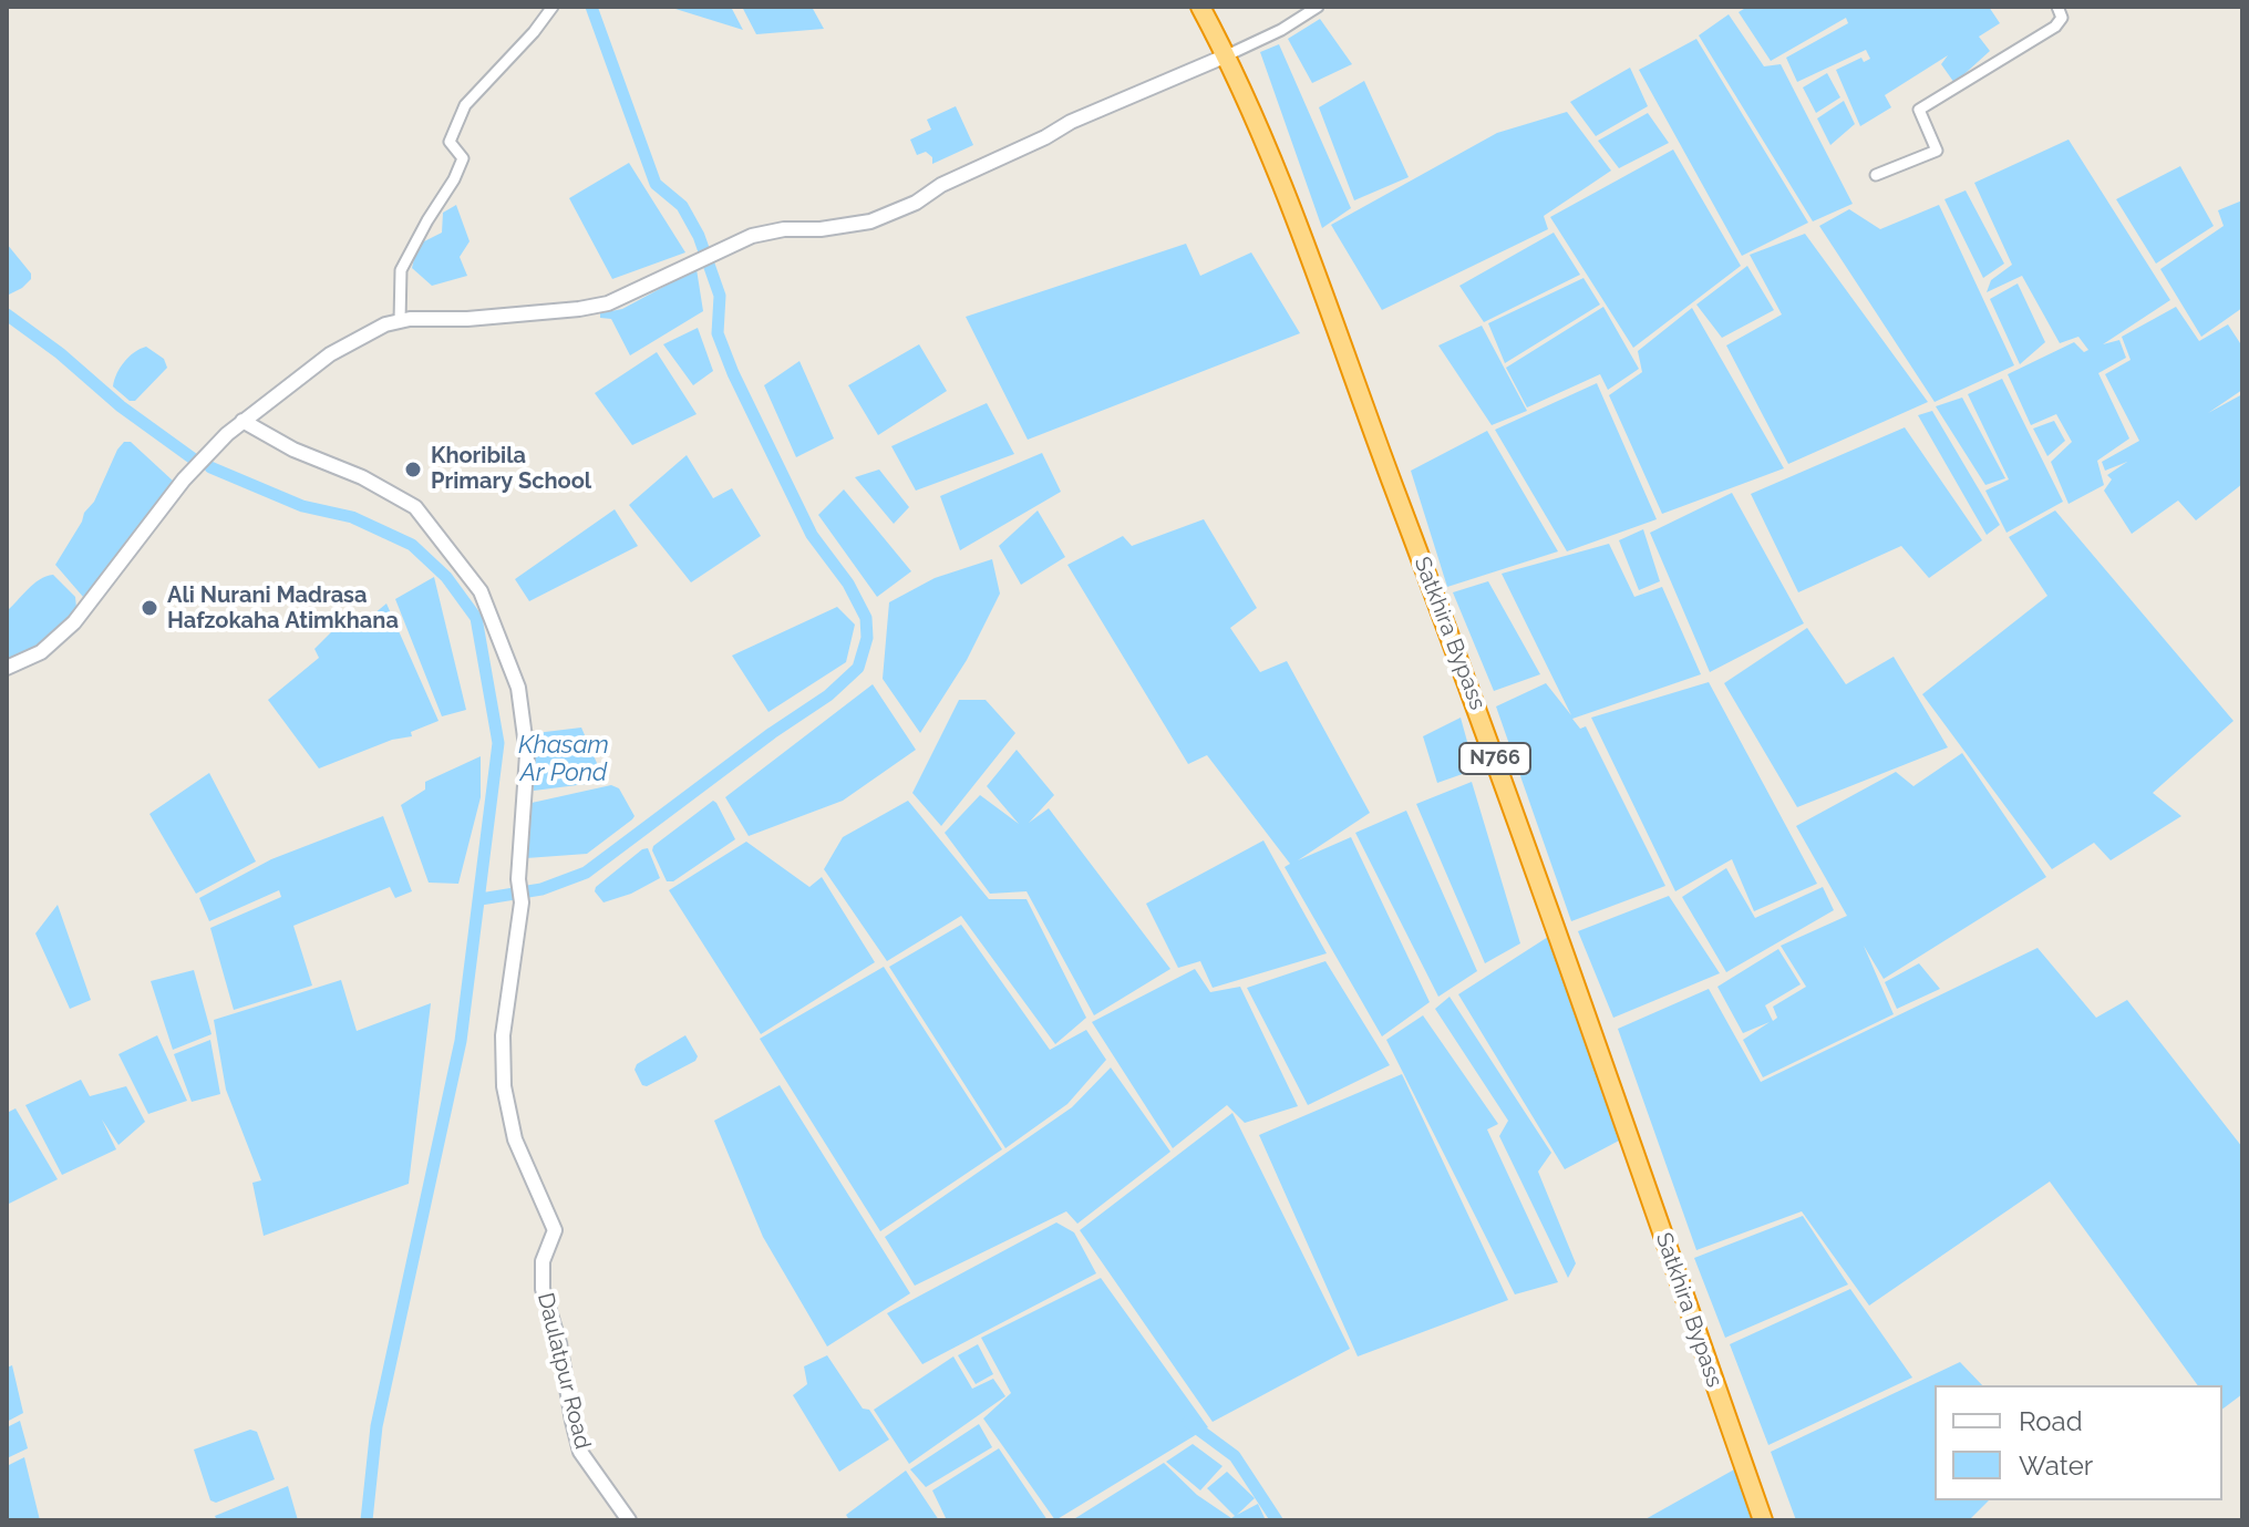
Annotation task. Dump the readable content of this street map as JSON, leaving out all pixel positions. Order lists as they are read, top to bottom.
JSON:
{
  "streets": {
    "highway": ["Satkhira Bypass", "N766"],
    "street": ["Daulatpur Road"]
  },
  "water": ["Khasam Ar Pond"],
  "places": ["Khoribila Primary School", "Ali Nurani Madrasa Hafzokaha Atimkhana"],
  "legend": ["Road", "Water"]
}
